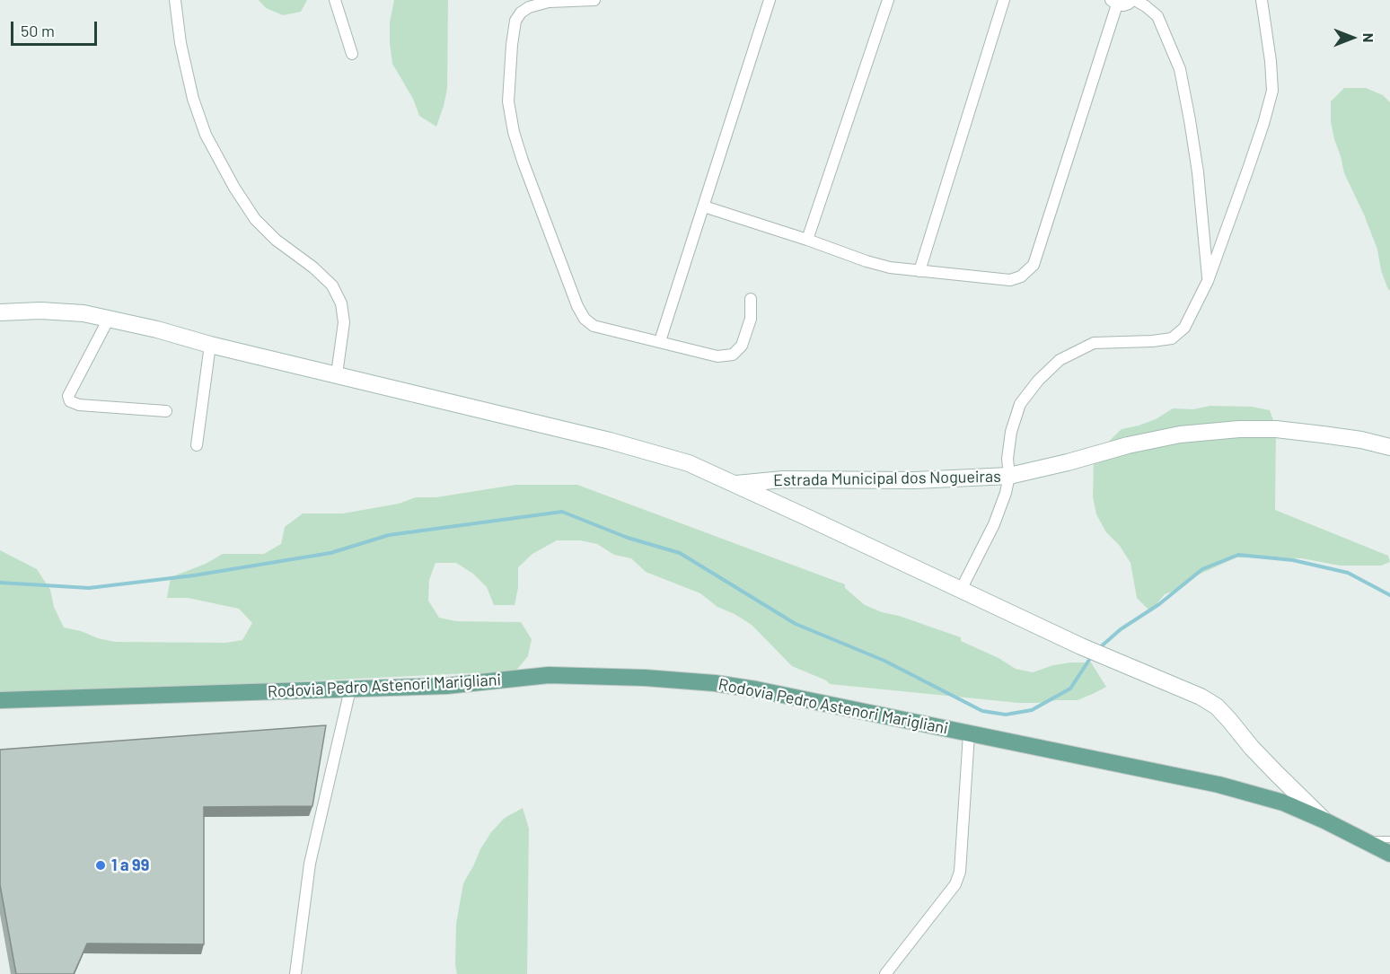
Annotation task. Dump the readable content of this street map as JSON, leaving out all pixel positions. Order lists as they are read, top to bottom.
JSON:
{
  "streets": {
    "main road": ["Rodovia Pedro Astenori Marigliani"],
    "street": ["Estrada Municipal dos Nogueiras"]
  },
  "places": ["1 a 99"],
  "scale_bar": "50 m",
  "north": "right"
}
